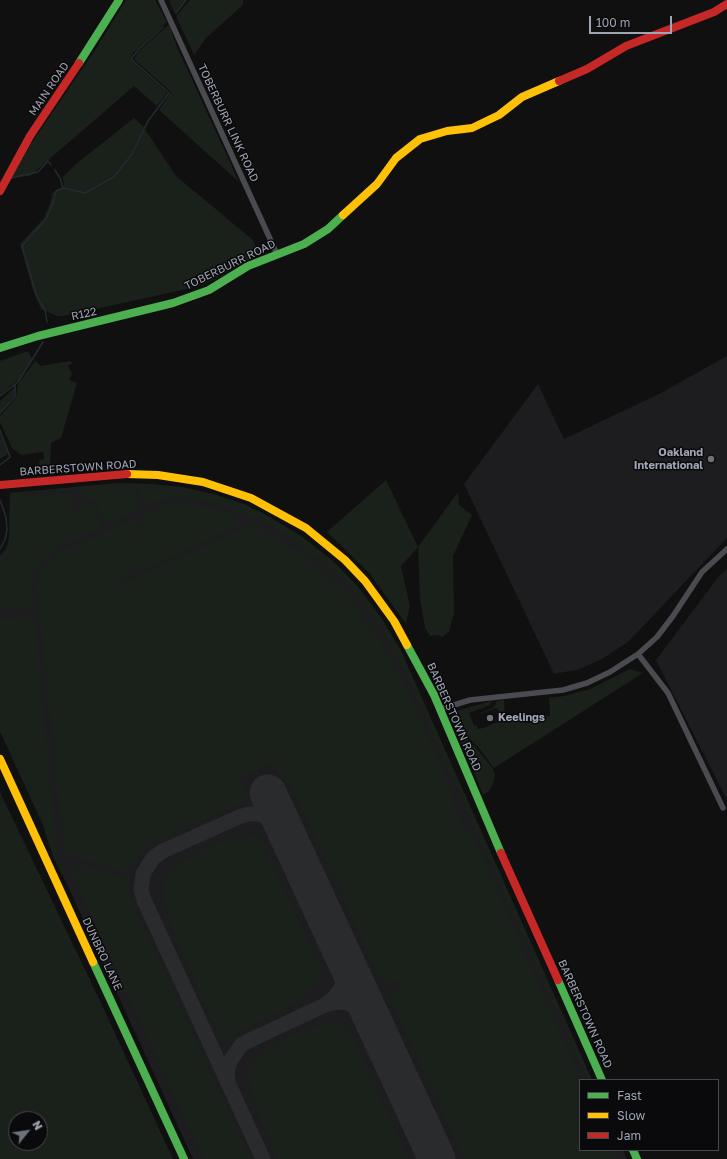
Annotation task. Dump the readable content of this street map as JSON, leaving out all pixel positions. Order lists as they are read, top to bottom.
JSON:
{
  "streets": {
    "main road": [
      "MAIN ROAD",
      "TOBERBURR ROAD",
      "R122",
      "BARBERSTOWN ROAD",
      "DUNBRO LANE"
    ],
    "street": ["TOBERBURR LINK ROAD"]
  },
  "crossings": [
    ["TOBERBURR LINK ROAD", "TOBERBURR ROAD"],
    ["TOBERBURR ROAD", "R122"]
  ],
  "places": ["Oakland International", "Keelings"],
  "legend": ["Fast", "Slow", "Jam"],
  "scale_bar": "100 m",
  "north": "top right"
}
